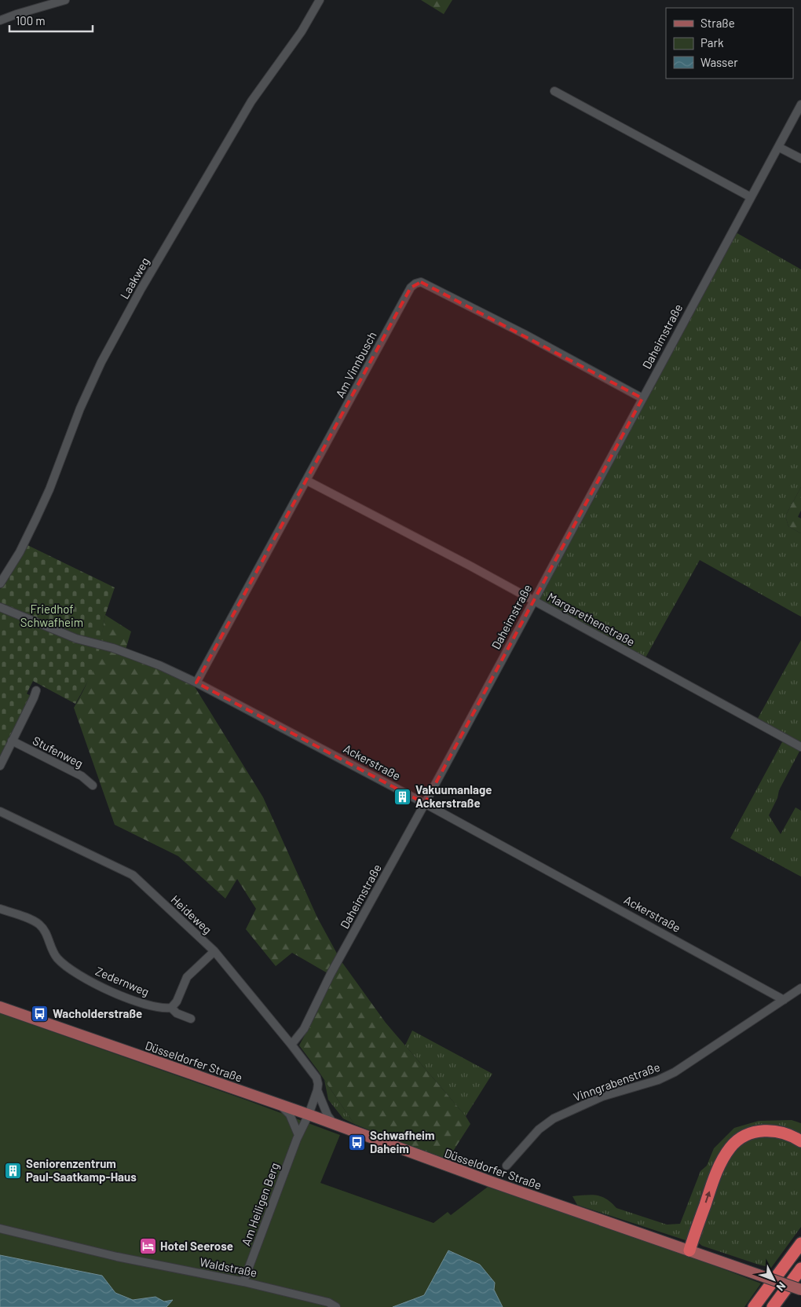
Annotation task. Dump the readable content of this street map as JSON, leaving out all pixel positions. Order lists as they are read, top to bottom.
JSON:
{
  "streets": {
    "main road": ["Düsseldorfer Straße"],
    "street": [
      "Laakweg",
      "Daheimstraße",
      "Am Vinnbusch",
      "Margarethenstraße",
      "Stufenweg",
      "Ackerstraße",
      "Heideweg",
      "Zedernweg",
      "Vinngrabenstraße",
      "Am Heiligen Berg",
      "Waldstraße"
    ]
  },
  "crossings": [
    ["Daheimstraße", "Am Vinnbusch"],
    ["Daheimstraße", "Margarethenstraße"],
    ["Daheimstraße", "Ackerstraße"],
    ["Daheimstraße", "Heideweg"],
    ["Am Vinnbusch", "Margarethenstraße"],
    ["Am Vinnbusch", "Ackerstraße"],
    ["Ackerstraße", "Vinngrabenstraße"],
    ["Heideweg", "Düsseldorfer Straße"],
    ["Düsseldorfer Straße", "Am Heiligen Berg"],
    ["Am Heiligen Berg", "Waldstraße"]
  ],
  "parks": ["Friedhof Schwafheim"],
  "places": {
    "building": ["Vakuumanlage Ackerstraße", "Seniorenzentrum Paul-Saatkamp-Haus"],
    "bus stop": ["Wacholderstraße", "Schwafheim Daheim"],
    "hotel": ["Hotel Seerose"]
  },
  "legend": ["Straße", "Park", "Wasser"],
  "scale_bar": "100 m",
  "north": "bottom right"
}
